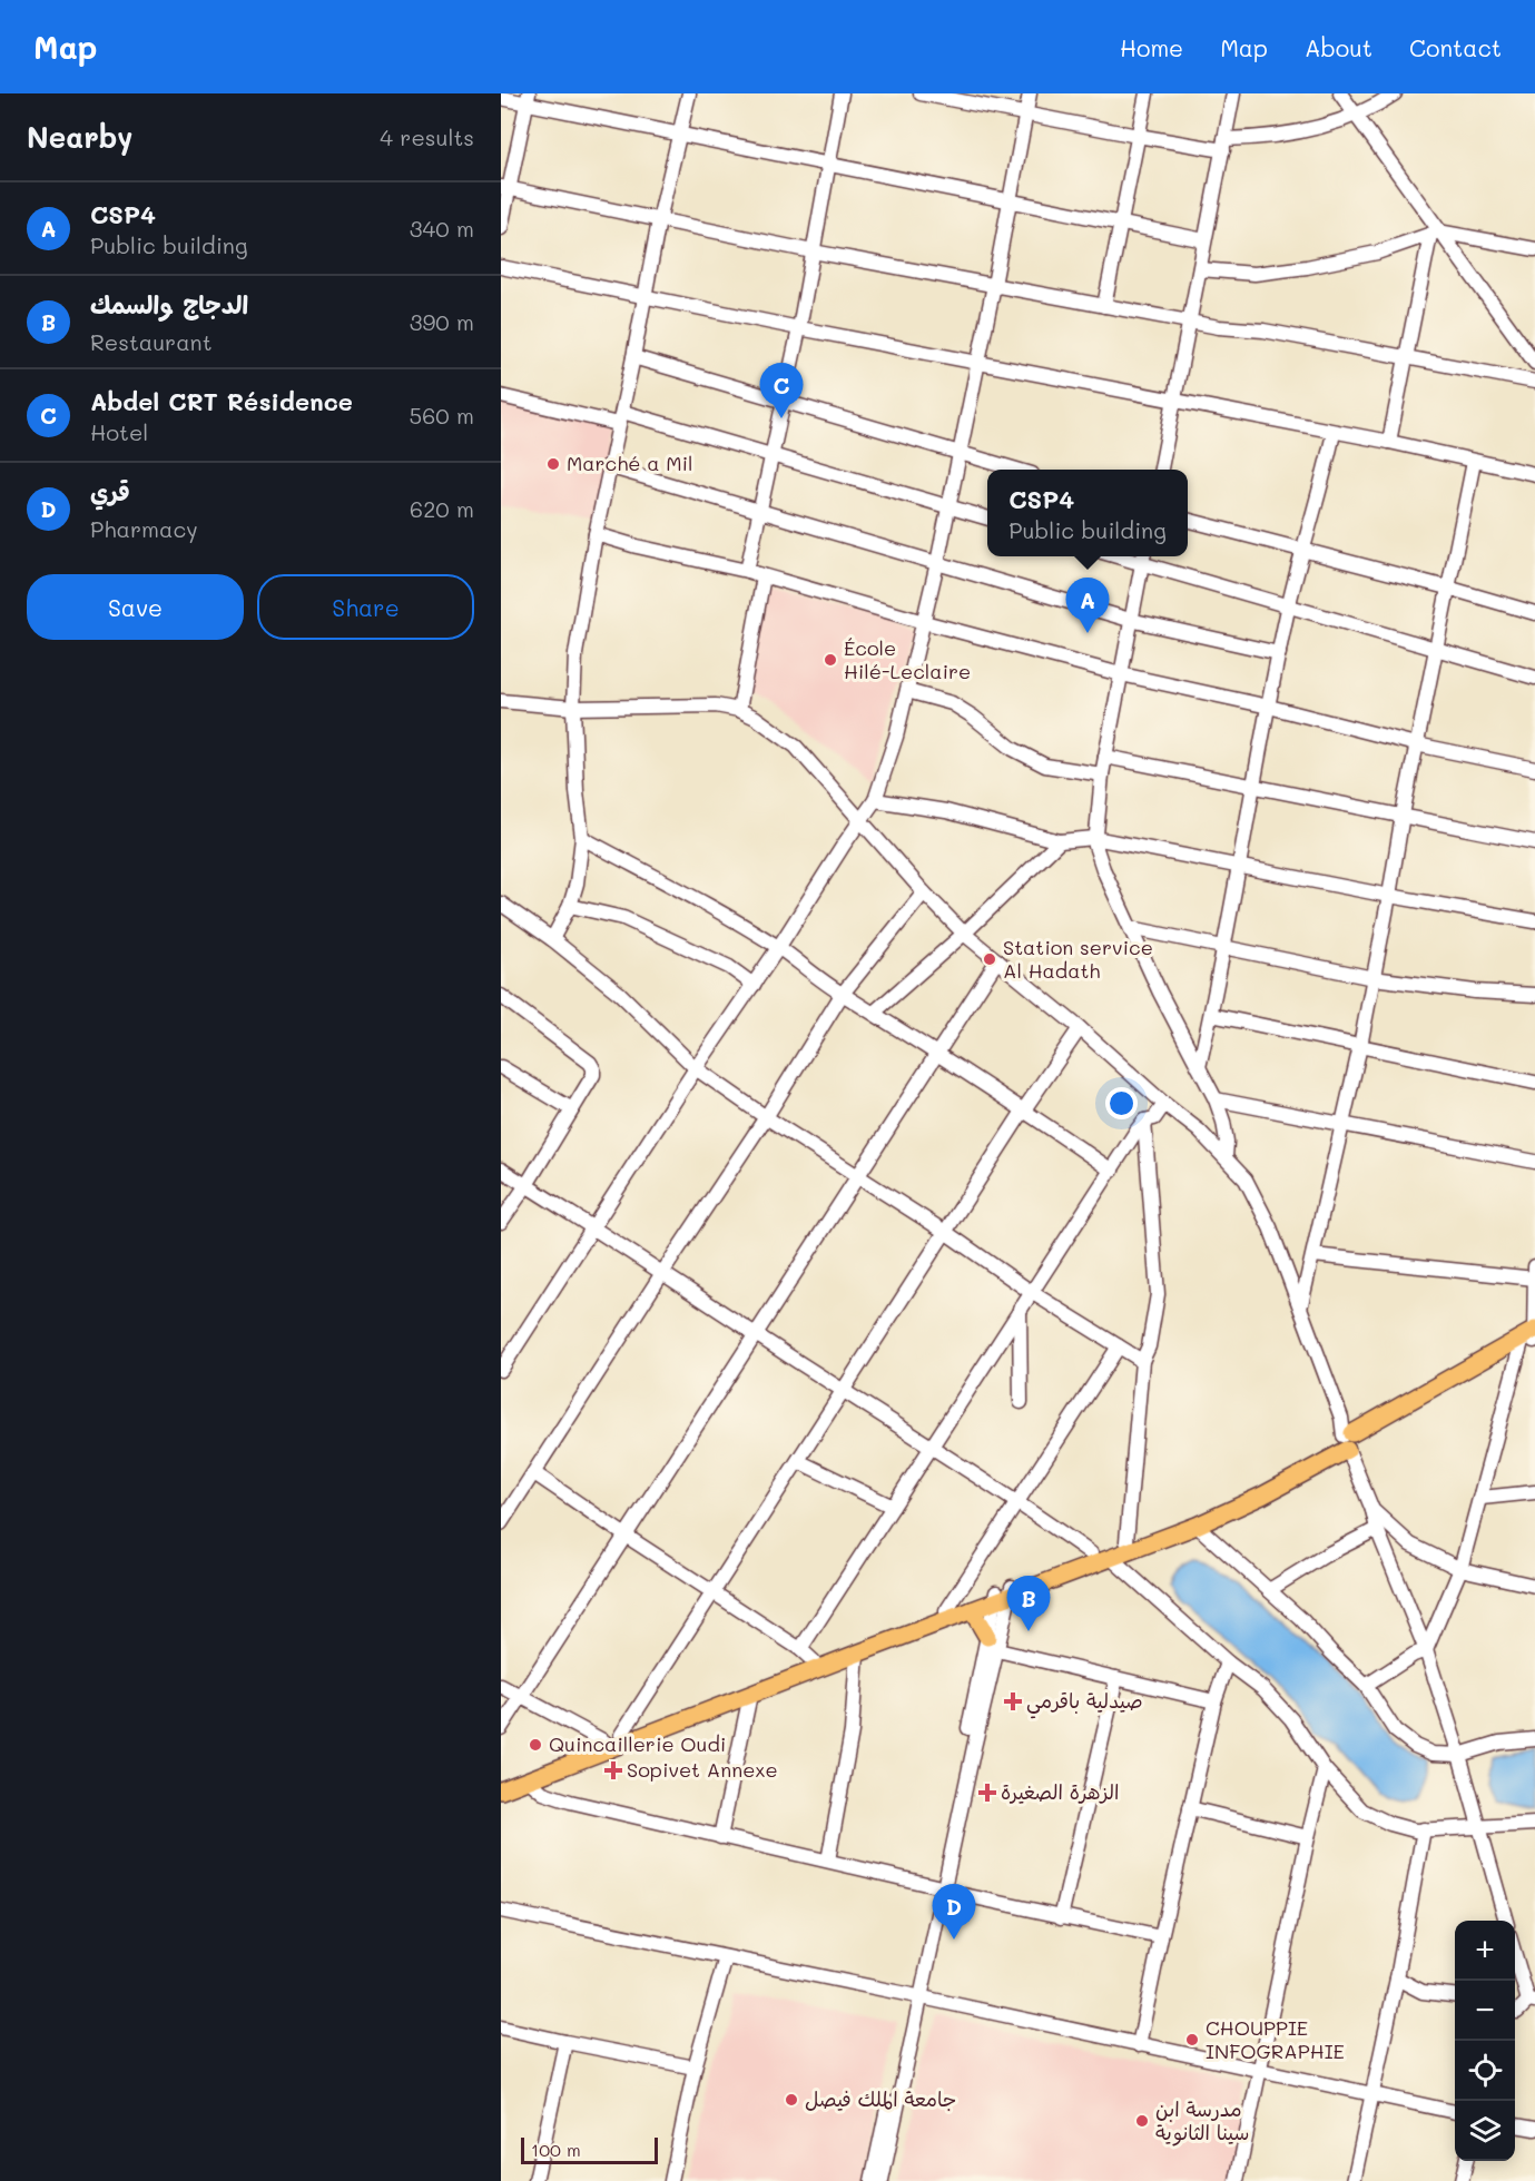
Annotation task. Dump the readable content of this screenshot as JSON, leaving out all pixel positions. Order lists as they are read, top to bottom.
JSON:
{
  "places": {
    "other": [
      "Marché a Mil",
      "École Hilé-Leclaire",
      "Station service Al Hadath",
      "Quincaillerie Oudi",
      "CHOUPPIE INFOGRAPHIE",
      "جامعة الملك فيصل",
      "مدرسة ابن سينا الثانوية"
    ],
    "health": ["صيدلية باقرمي", "Sopivet Annexe", "الزهرة الصغيرة"]
  },
  "scale_bar": "100 m",
  "page": {
    "header": "Map",
    "nav": [
      "Home",
      "Map",
      "About",
      "Contact"
    ],
    "heading": ["Nearby", "4 results"],
    "list": [
      {
        "mark": "A",
        "name": "CSP4",
        "note": "Public building",
        "value": "340 m"
      },
      {
        "mark": "B",
        "name": "الدجاج والسمك",
        "note": "Restaurant",
        "value": "390 m"
      },
      {
        "mark": "C",
        "name": "Abdel CRT Résidence",
        "note": "Hotel",
        "value": "560 m"
      },
      {
        "mark": "D",
        "name": "قري",
        "note": "Pharmacy",
        "value": "620 m"
      }
    ],
    "pins": [
      "C",
      "A",
      "B",
      "D"
    ],
    "popup": ["CSP4", "Public building"],
    "buttons": ["Save", "Share"],
    "map_buttons": ["+", "−"],
    "scale": "100 m"
  }
}
